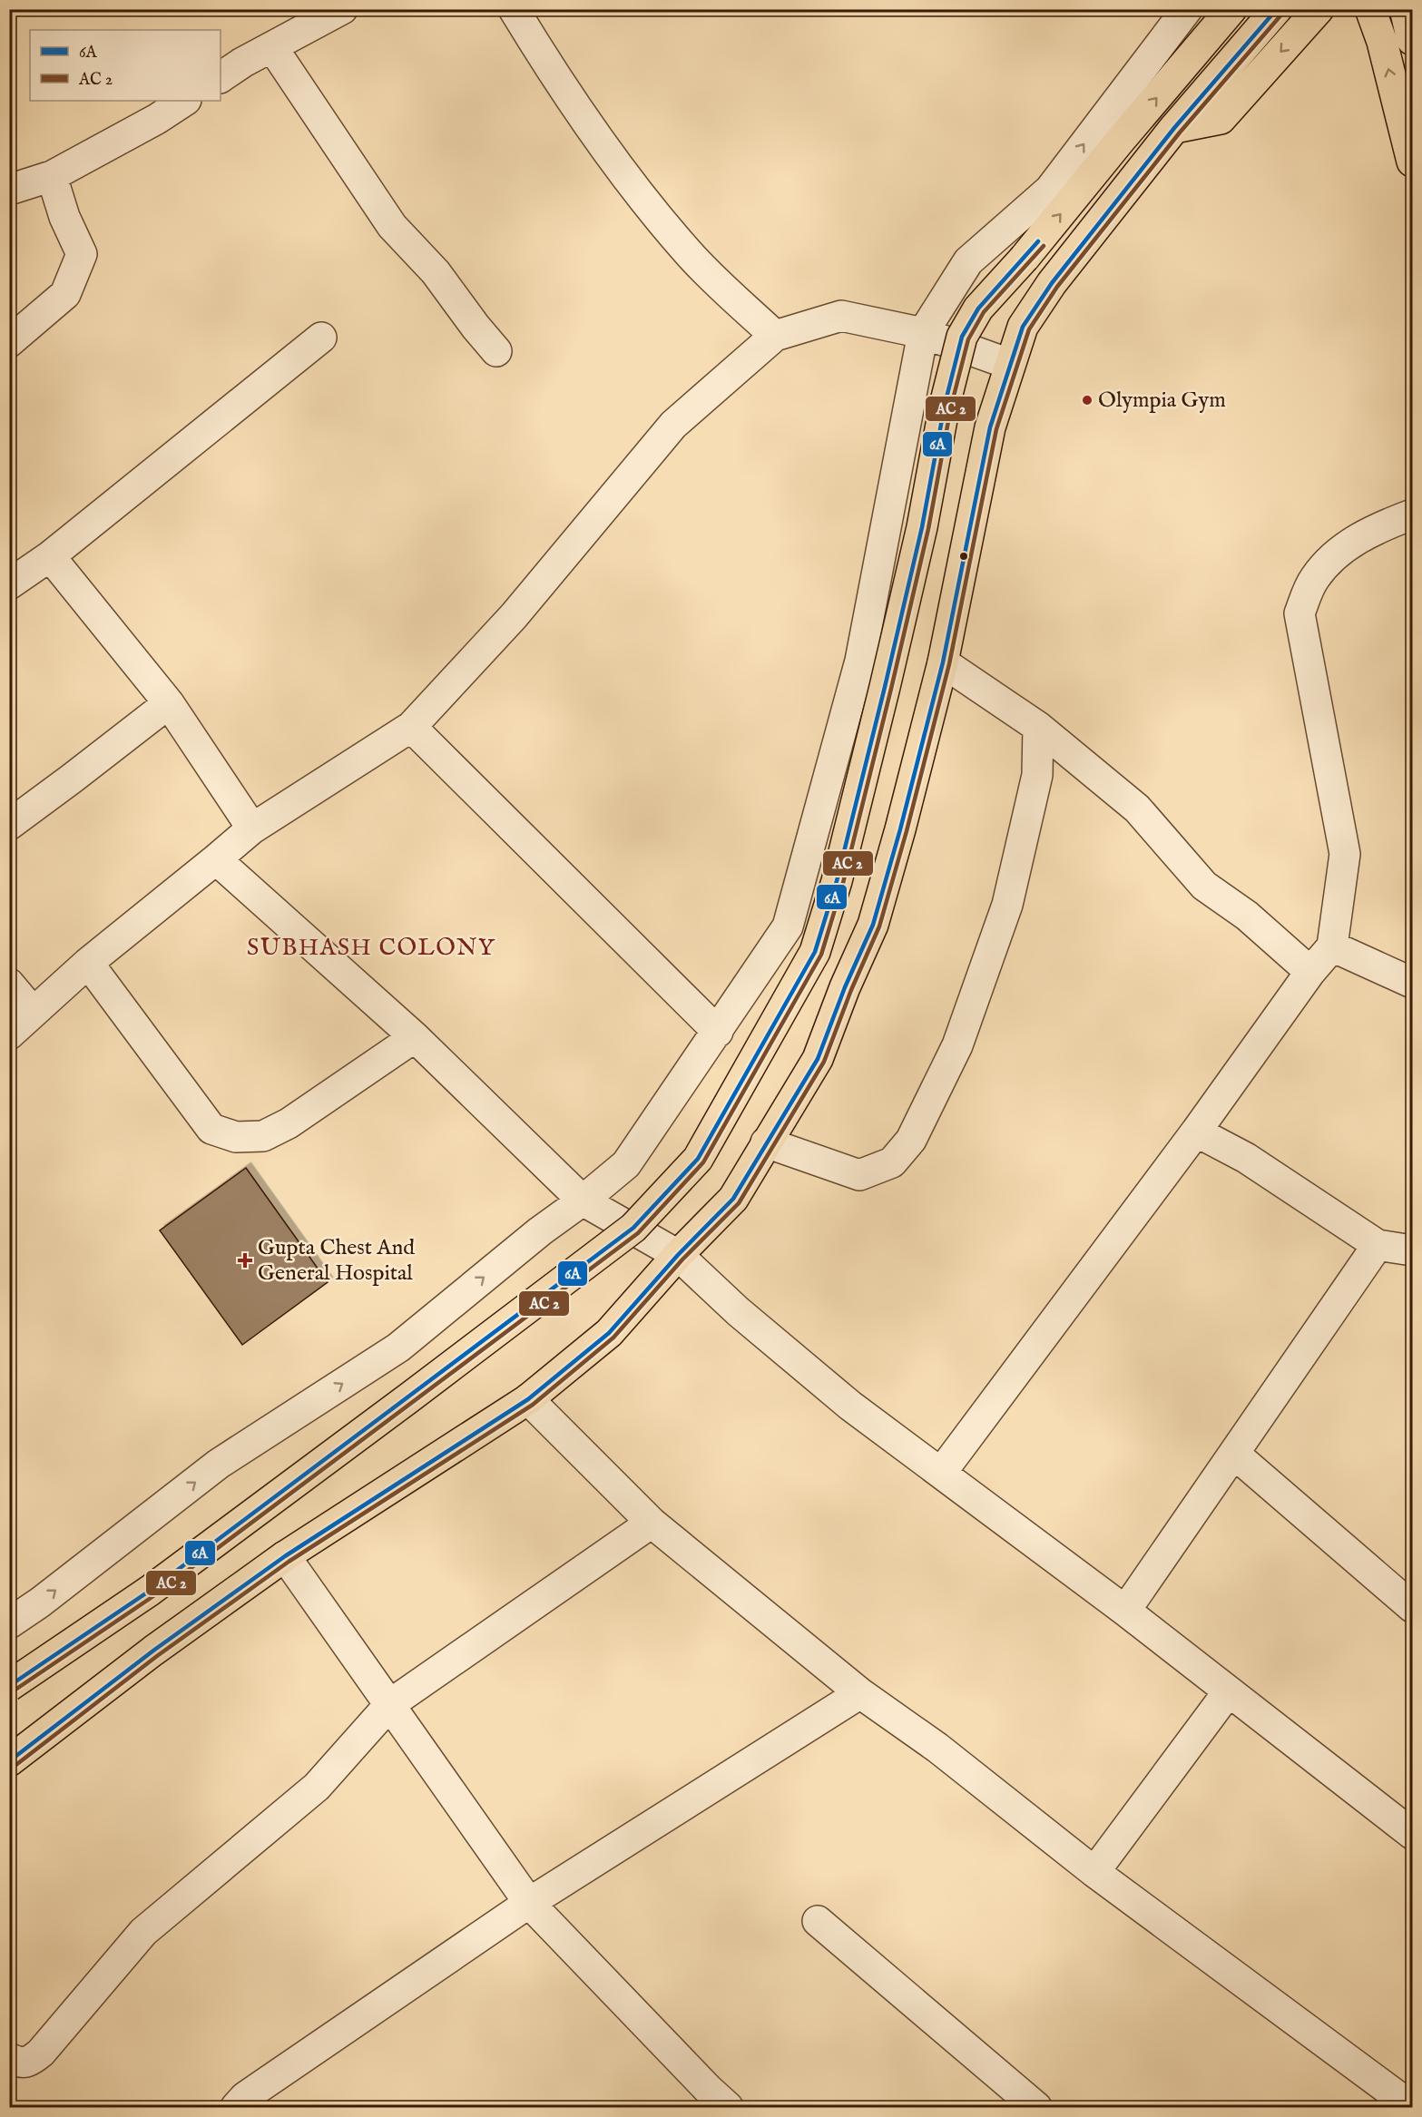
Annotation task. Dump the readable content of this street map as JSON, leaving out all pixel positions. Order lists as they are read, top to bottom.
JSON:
{
  "districts": ["SUBHASH COLONY"],
  "places": {
    "other": ["Olympia Gym"],
    "health": ["Gupta Chest And General Hospital"]
  },
  "lines": ["transit line 6A"],
  "legend": ["6A", "AC 2"]
}
